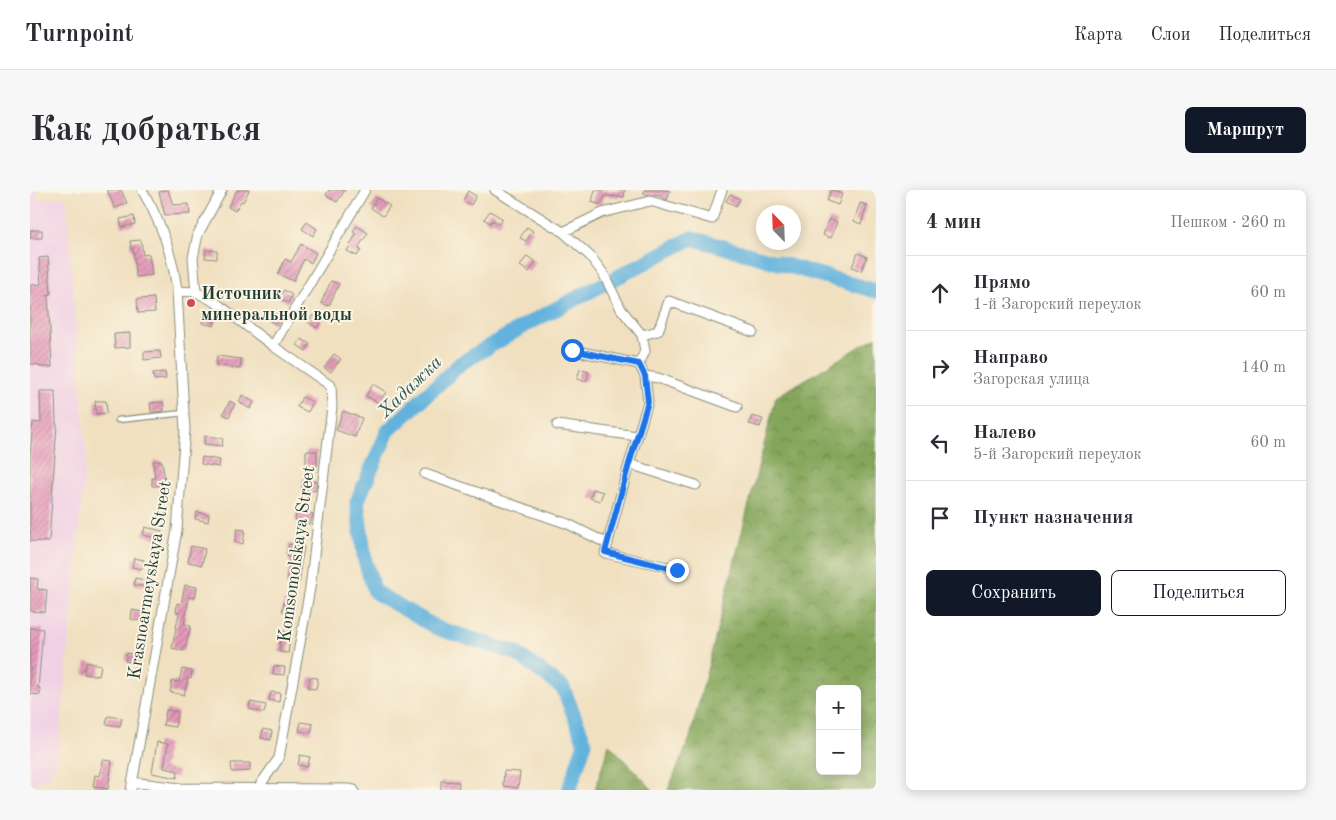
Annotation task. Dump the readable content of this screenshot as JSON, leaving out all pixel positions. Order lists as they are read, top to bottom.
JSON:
{
  "streets": {
    "street": ["Komsomolskaya Street", "Krasnoarmeyskaya Street"]
  },
  "water": ["Хадажка"],
  "places": ["Источник минеральной воды"],
  "north": "top left",
  "page": {
    "header": "Turnpoint",
    "nav": ["Карта", "Слои", "Поделиться"],
    "buttons": [
      "Маршрут",
      ["Сохранить", "Поделиться"]
    ],
    "title": "Как добраться",
    "heading": ["4 мин", "Пешком · 260 m"],
    "list": [
      ["Прямо", "1-й Загорский переулок", "60 m"],
      ["Направо", "Загорская улица", "140 m"],
      ["Налево", "5-й Загорский переулок", "60 m"],
      "Пункт назначения"
    ],
    "map_buttons": ["+", "−"]
  }
}
